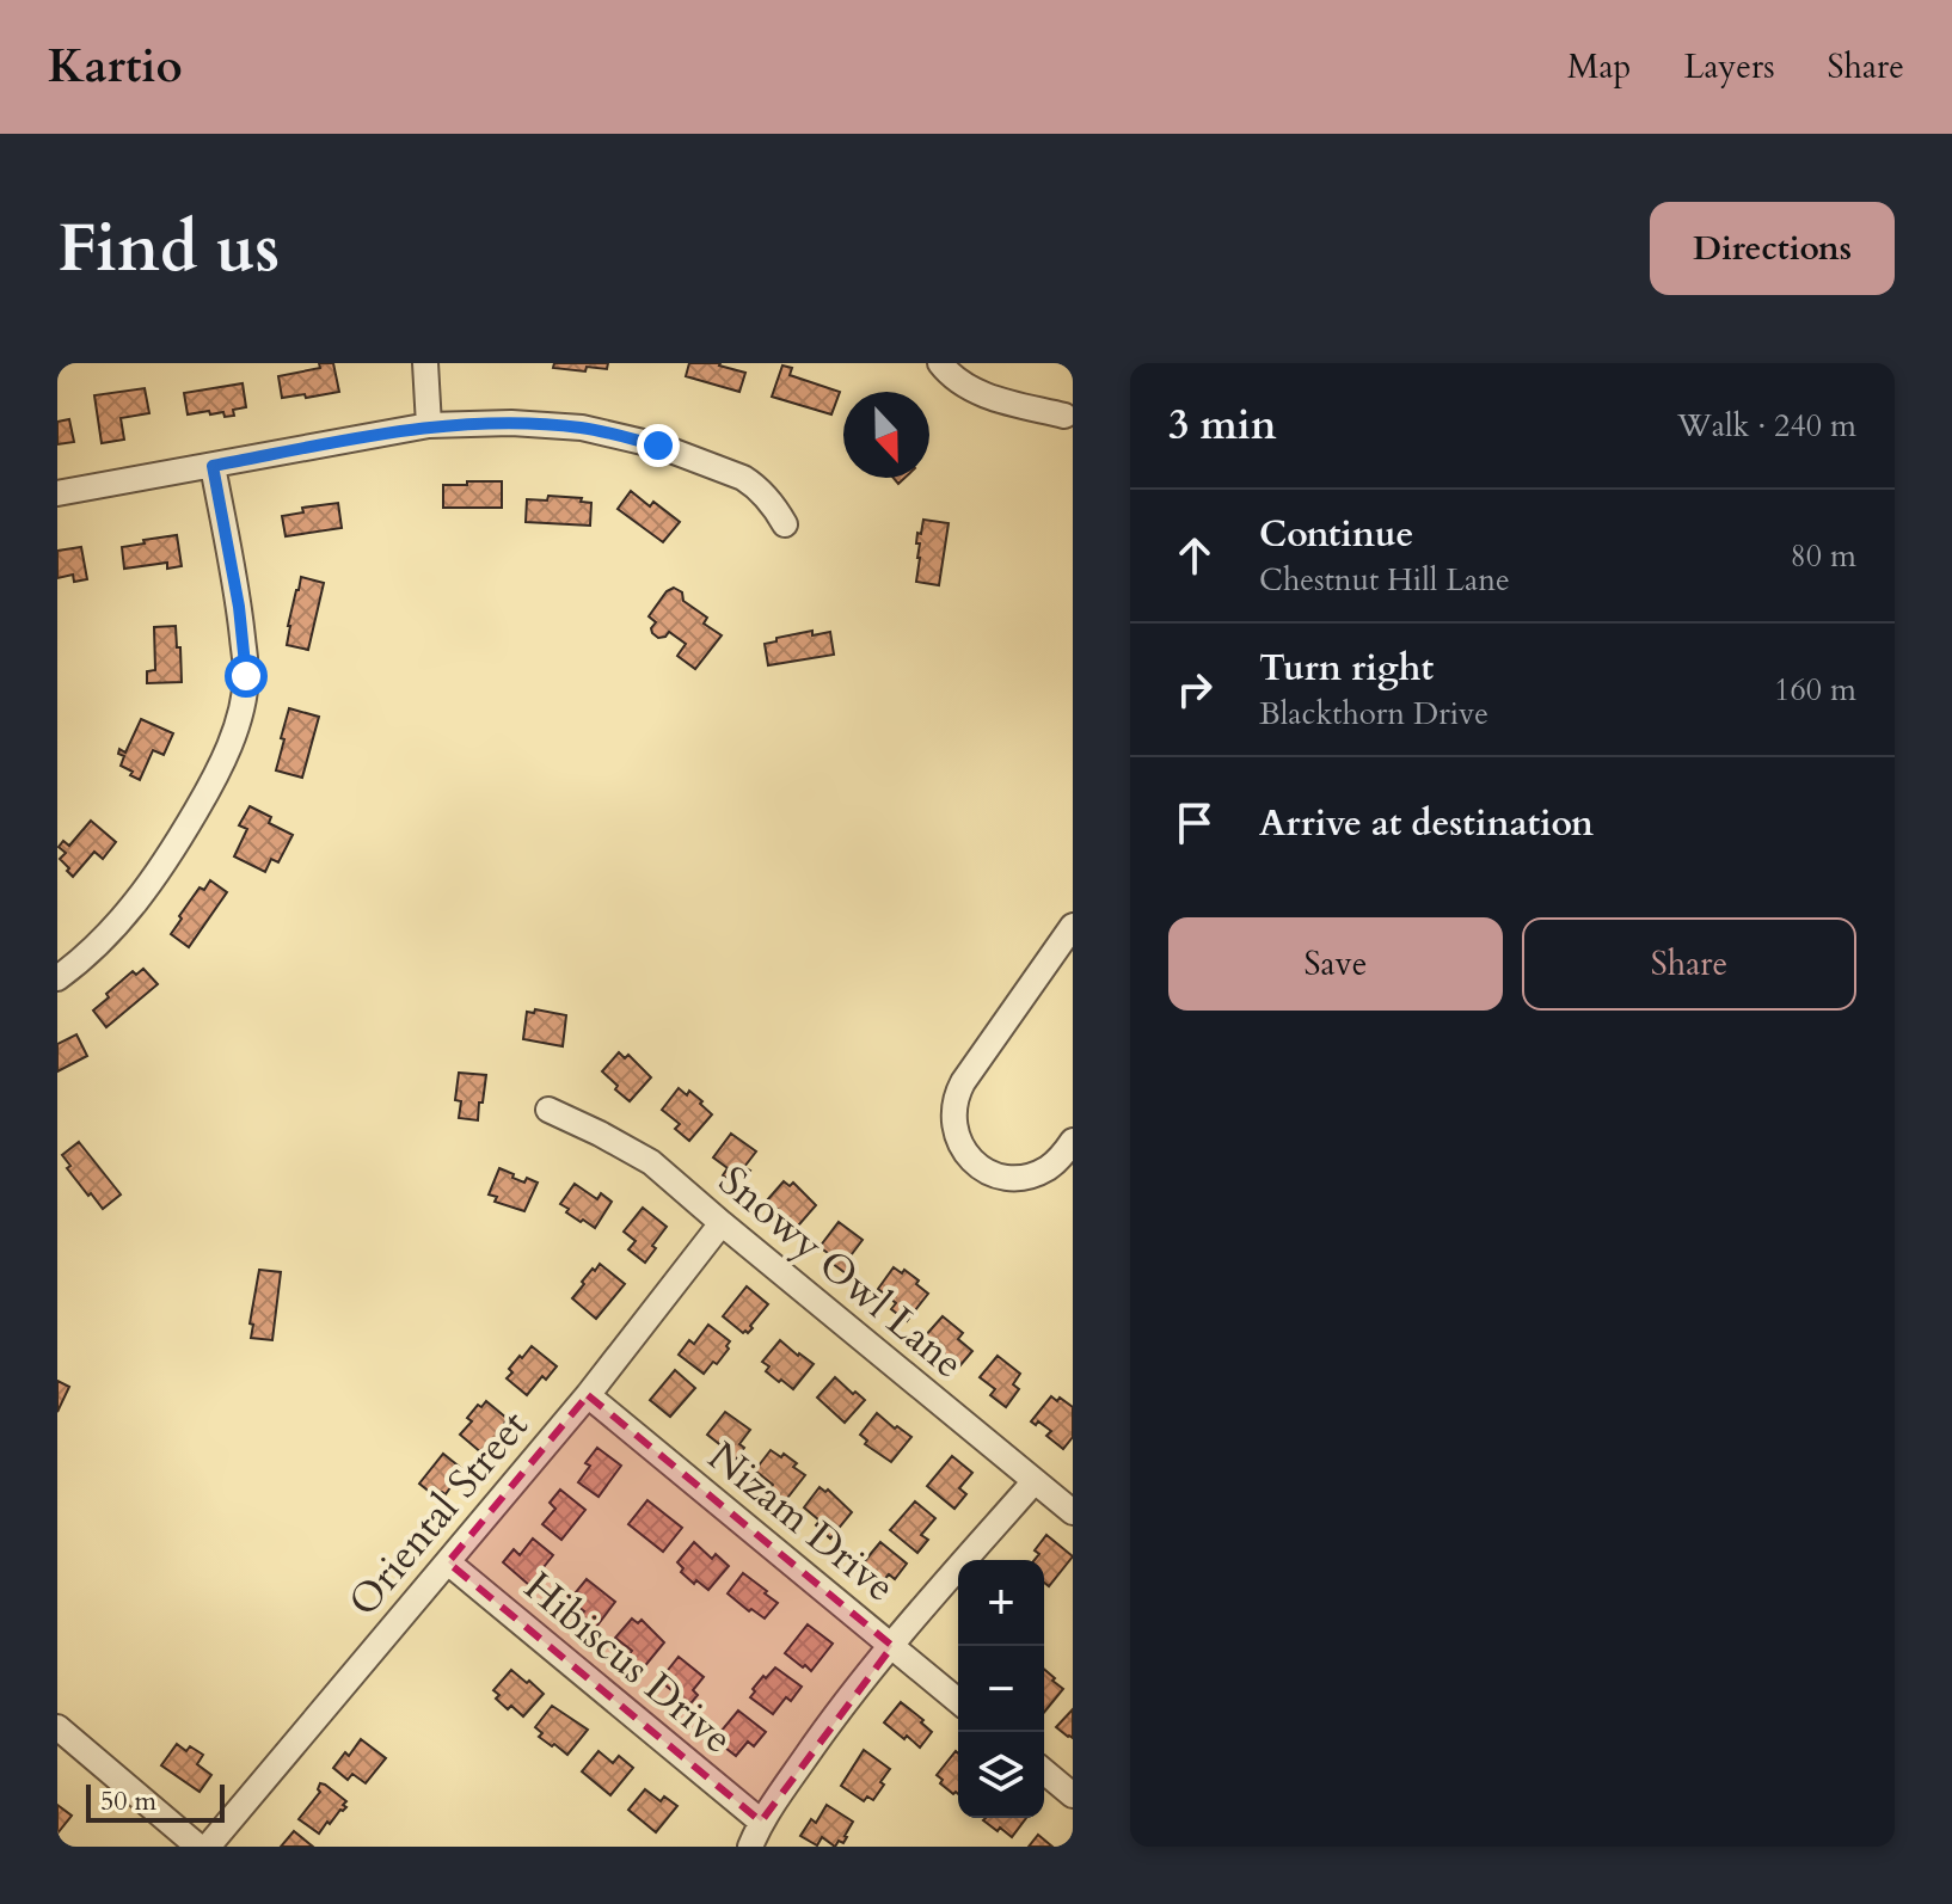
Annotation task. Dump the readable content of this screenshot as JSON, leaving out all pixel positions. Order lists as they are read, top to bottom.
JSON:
{
  "streets": {
    "street": [
      "Snowy Owl Lane",
      "Oriental Street",
      "Nizam Drive",
      "Hibiscus Drive"
    ]
  },
  "crossings": [
    ["Snowy Owl Lane", "Oriental Street"],
    ["Oriental Street", "Nizam Drive"],
    ["Oriental Street", "Hibiscus Drive"]
  ],
  "scale_bar": "50 m",
  "north": "bottom",
  "page": {
    "header": "Kartio",
    "nav": ["Map", "Layers", "Share"],
    "buttons": [
      "Directions",
      ["Save", "Share"]
    ],
    "title": "Find us",
    "heading": ["3 min", "Walk · 240 m"],
    "list": [
      ["Continue", "Chestnut Hill Lane", "80 m"],
      ["Turn right", "Blackthorn Drive", "160 m"],
      "Arrive at destination"
    ],
    "map_buttons": ["+", "−"],
    "scale": "50 m"
  }
}
